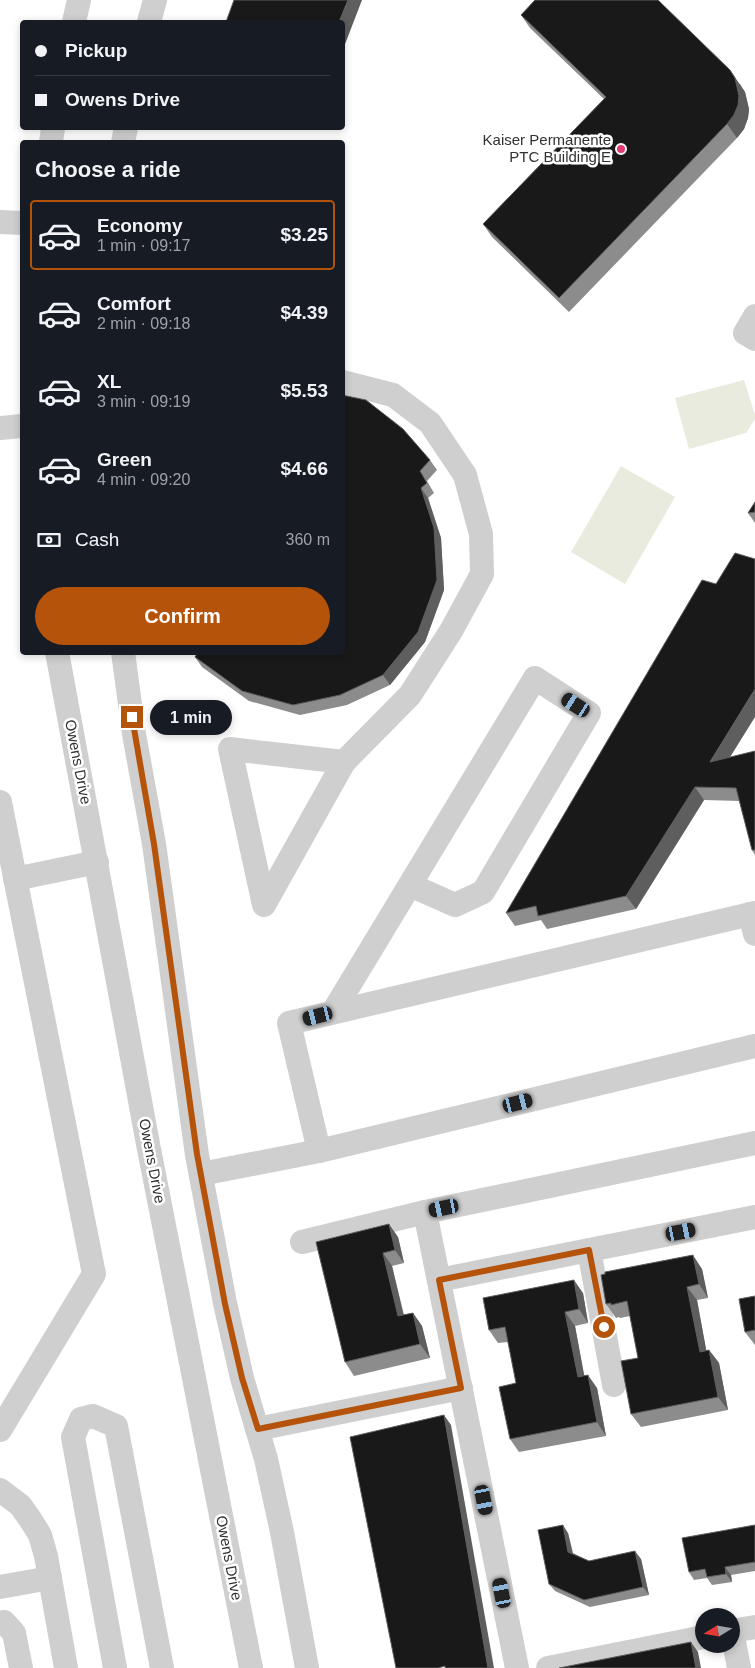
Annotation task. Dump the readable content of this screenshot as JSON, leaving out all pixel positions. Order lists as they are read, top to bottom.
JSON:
{
  "streets": {
    "street": ["Owens Drive"]
  },
  "places": ["Kaiser Permanente PTC Building E"],
  "north": "left",
  "page": {
    "banner": ["Pickup", "Owens Drive"],
    "heading": "Choose a ride",
    "list": [
      {
        "name": "Economy",
        "note": "1 min · 09:17",
        "value": "$3.25"
      },
      {
        "name": "Comfort",
        "note": "2 min · 09:18",
        "value": "$4.39"
      },
      {
        "name": "XL",
        "note": "3 min · 09:19",
        "value": "$5.53"
      },
      {
        "name": "Green",
        "note": "4 min · 09:20",
        "value": "$4.66"
      }
    ],
    "pay": ["Cash", "360 m"],
    "buttons": "Confirm",
    "bubble": "1 min"
  }
}
